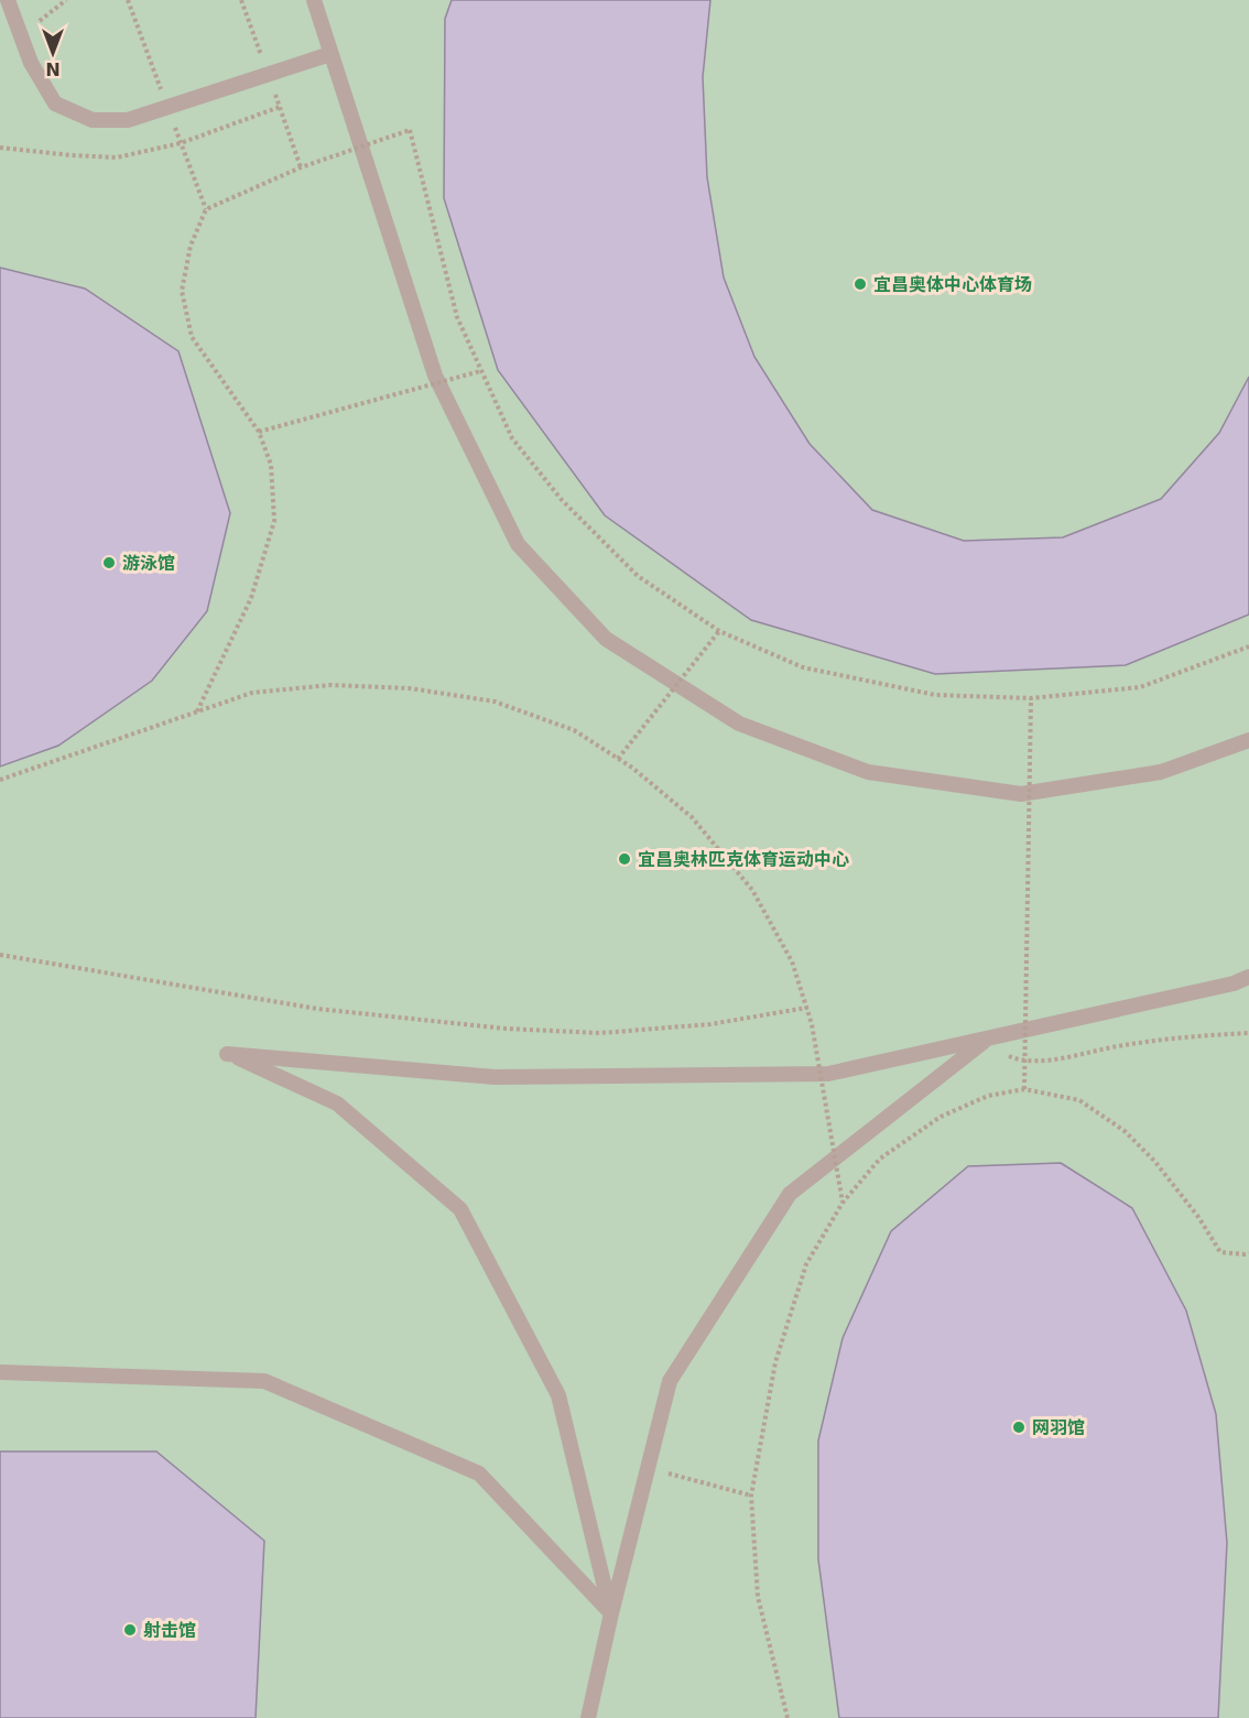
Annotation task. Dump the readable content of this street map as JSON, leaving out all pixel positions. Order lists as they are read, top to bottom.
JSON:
{
  "places": [
    "宜昌奥体中心体育场",
    "游泳馆",
    "宜昌奥林匹克体育运动中心",
    "网羽馆",
    "射击馆"
  ],
  "north": "bottom"
}
